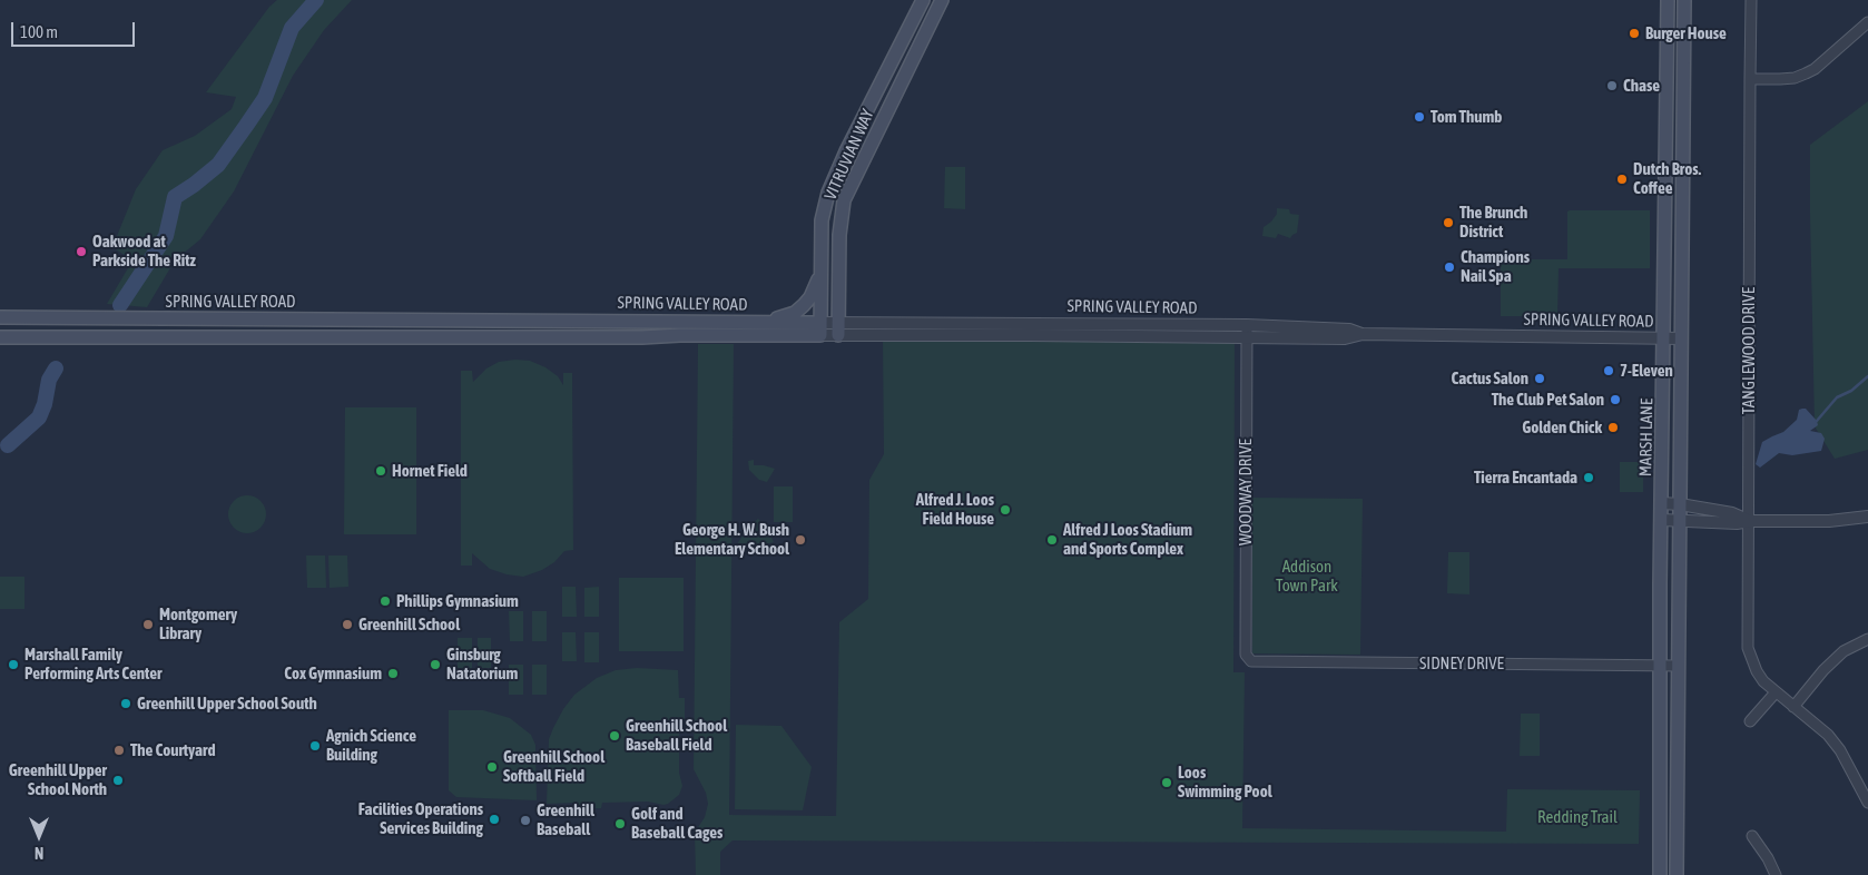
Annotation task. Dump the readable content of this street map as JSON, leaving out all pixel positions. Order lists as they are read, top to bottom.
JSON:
{
  "streets": {
    "main road": ["VITRUVIAN WAY", "SPRING VALLEY ROAD", "MARSH LANE"],
    "street": ["TANGLEWOOD DRIVE", "WOODWAY DRIVE", "SIDNEY DRIVE"]
  },
  "crossings": [
    ["VITRUVIAN WAY", "SPRING VALLEY ROAD"],
    ["SPRING VALLEY ROAD", "MARSH LANE"],
    ["SPRING VALLEY ROAD", "WOODWAY DRIVE"],
    ["MARSH LANE", "SIDNEY DRIVE"],
    ["WOODWAY DRIVE", "SIDNEY DRIVE"]
  ],
  "parks": ["Addison Town Park", "Redding Trail"],
  "places": [
    "Burger House",
    "Chase",
    "Tom Thumb",
    "Dutch Bros. Coffee",
    "The Brunch District",
    "Oakwood at Parkside The Ritz",
    "Champions Nail Spa",
    "7-Eleven",
    "Cactus Salon",
    "The Club Pet Salon",
    "Golden Chick",
    "Hornet Field",
    "Tierra Encantada",
    "Alfred J. Loos Field House",
    "George H. W. Bush Elementary School",
    "Alfred J Loos Stadium and Sports Complex",
    "Phillips Gymnasium",
    "Montgomery Library",
    "Greenhill School",
    "Marshall Family Performing Arts Center",
    "Ginsburg Natatorium",
    "Cox Gymnasium",
    "Greenhill Upper School South",
    "Greenhill School Baseball Field",
    "Agnich Science Building",
    "The Courtyard",
    "Greenhill School Softball Field",
    "Greenhill Upper School North",
    "Loos Swimming Pool",
    "Facilities Operations Services Building",
    "Greenhill Baseball",
    "Golf and Baseball Cages"
  ],
  "scale_bar": "100 m",
  "north": "bottom"
}
